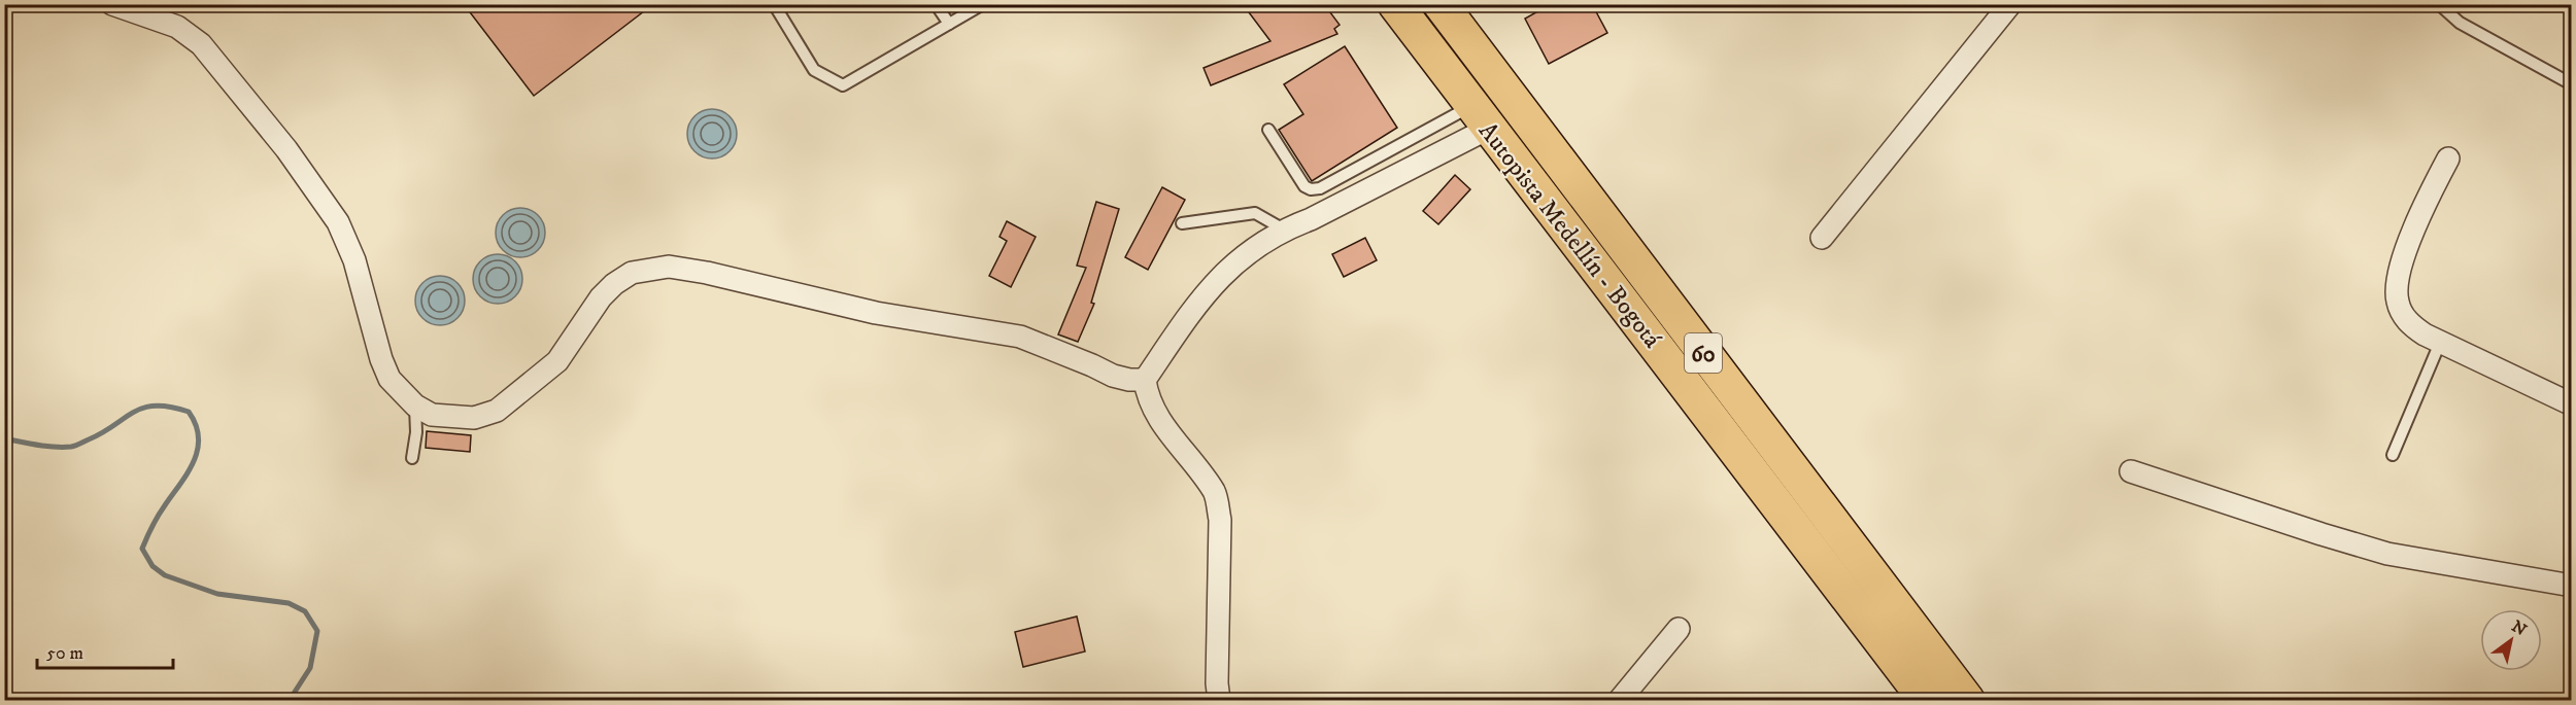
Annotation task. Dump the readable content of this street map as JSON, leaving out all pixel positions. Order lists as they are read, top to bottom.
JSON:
{
  "streets": {
    "highway": ["Autopista Medellín - Bogotá", "60"]
  },
  "scale_bar": "50 m",
  "north": "top right"
}
